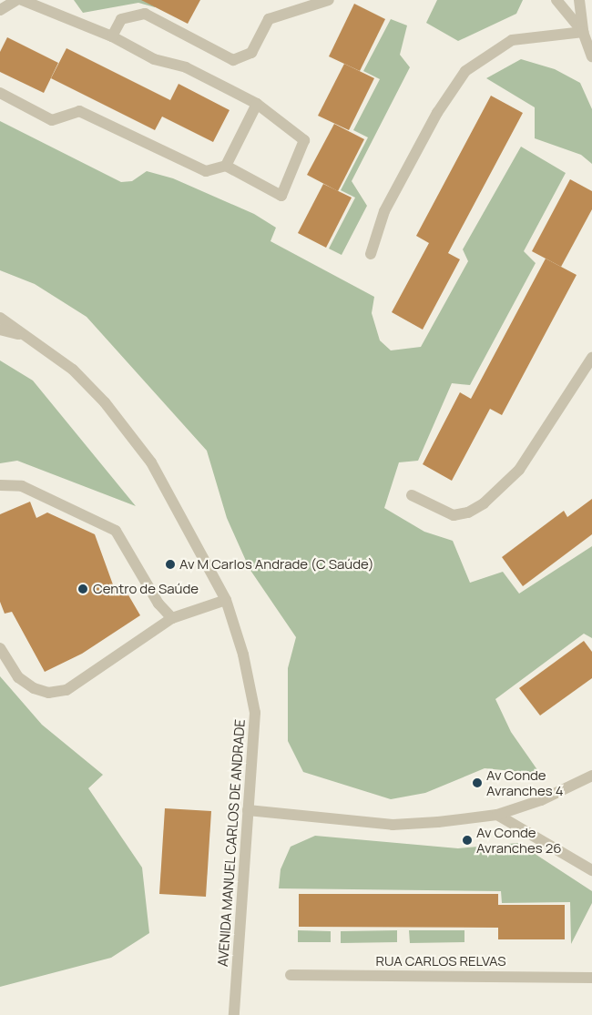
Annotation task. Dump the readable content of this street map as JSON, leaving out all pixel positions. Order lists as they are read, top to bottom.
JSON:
{
  "streets": {
    "street": ["AVENIDA MANUEL CARLOS DE ANDRADE", "RUA CARLOS RELVAS"]
  },
  "places": [
    "Av M Carlos Andrade (C Saúde)",
    "Centro de Saúde",
    "Av Conde Avranches 4",
    "Av Conde Avranches 26"
  ]
}
